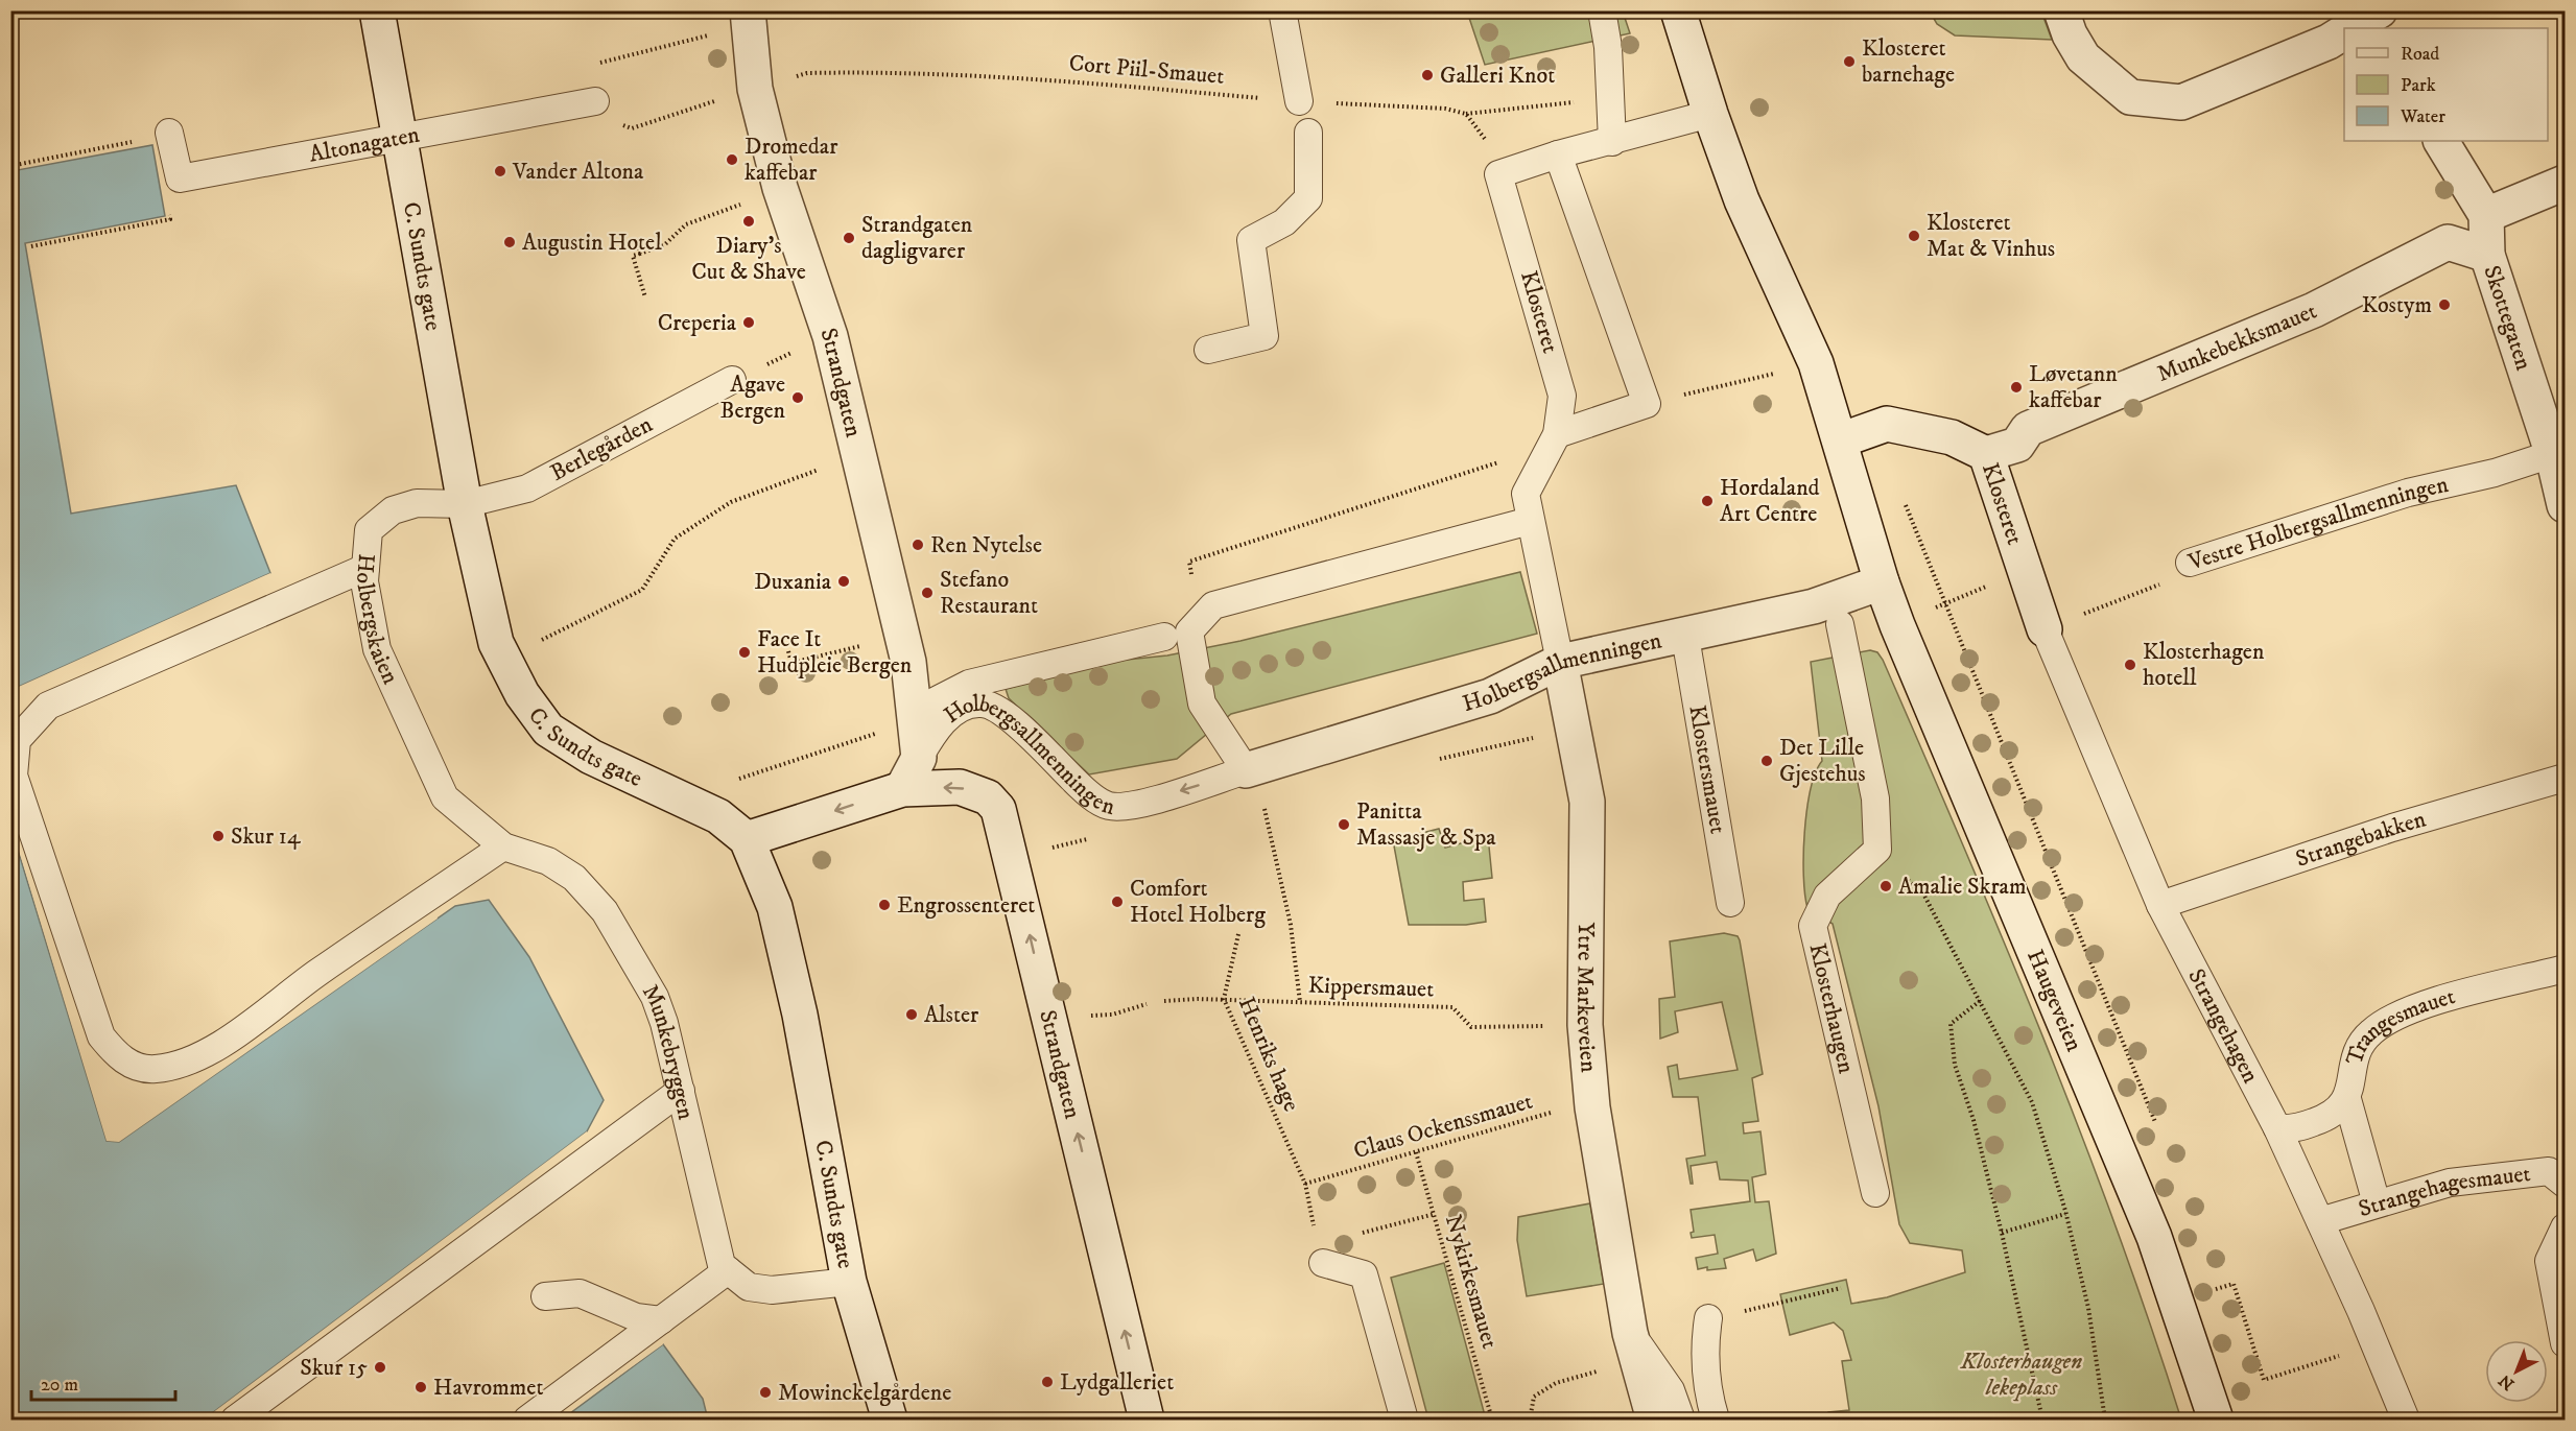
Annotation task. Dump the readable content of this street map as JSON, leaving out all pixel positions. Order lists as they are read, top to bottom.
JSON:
{
  "streets": {
    "street": [
      "C. Sundts gate",
      "Klosteret",
      "Skottegaten",
      "Munkebekksmauet",
      "Strandgaten",
      "Holbergsallmenningen",
      "Ytre Markeveien",
      "Haugeveien"
    ],
    "lane": [
      "Altonagaten",
      "Berlegården",
      "Vestre Holbergsallmenningen",
      "Holbergskaien",
      "Klostersmauet",
      "Strangebakken",
      "Klosterhaugen",
      "Strangehagen",
      "Trangesmauet",
      "Munkebryggen",
      "Strangehagesmauet"
    ],
    "path": [
      "Cort Piil-Smauet",
      "Kippersmauet",
      "Henriks hage",
      "Claus Ockenssmauet",
      "Nykirkesmauet"
    ]
  },
  "crossings": [
    ["Cort Piil-Smauet", "Strandgaten"],
    ["Altonagaten", "C. Sundts gate"],
    ["C. Sundts gate", "Berlegården"],
    ["C. Sundts gate", "Holbergskaien"],
    ["Klosteret", "Munkebekksmauet"],
    ["Klosteret", "Vestre Holbergsallmenningen"],
    ["Klosteret", "Holbergsallmenningen"],
    ["Klosteret", "Ytre Markeveien"],
    ["Klosteret", "Strangehagen"],
    ["Skottegaten", "Munkebekksmauet"],
    ["Skottegaten", "Vestre Holbergsallmenningen"],
    ["Strandgaten", "Holbergsallmenningen"],
    ["Berlegården", "Holbergskaien"],
    ["Vestre Holbergsallmenningen", "Strangehagen"],
    ["Holbergskaien", "Munkebryggen"],
    ["Holbergsallmenningen", "Klostersmauet"],
    ["Holbergsallmenningen", "Ytre Markeveien"],
    ["Holbergsallmenningen", "Haugeveien"],
    ["Strangebakken", "Strangehagen"],
    ["Kippersmauet", "Ytre Markeveien"],
    ["Kippersmauet", "Henriks hage"],
    ["Ytre Markeveien", "Claus Ockenssmauet"],
    ["Strangehagen", "Trangesmauet"],
    ["Strangehagen", "Strangehagesmauet"],
    ["Henriks hage", "Claus Ockenssmauet"],
    ["Claus Ockenssmauet", "Nykirkesmauet"]
  ],
  "one_way": ["Strandgaten"],
  "parks": ["Klosterhaugen lekeplass"],
  "places": [
    "Klosteret barnehage",
    "Galleri Knot",
    "Dromedar kaffebar",
    "Vander Altona",
    "Diary's Cut & Shave",
    "Klosteret Mat & Vinhus",
    "Strandgaten dagligvarer",
    "Augustin Hotel",
    "Kostym",
    "Creperia",
    "Løvetann kaffebar",
    "Agave Bergen",
    "Hordaland Art Centre",
    "Ren Nytelse",
    "Duxania",
    "Stefano Restaurant",
    "Face It Hudpleie Bergen",
    "Klosterhagen hotell",
    "Det Lille Gjestehus",
    "Panitta Massasje & Spa",
    "Skur 14",
    "Amalie Skram",
    "Comfort Hotel Holberg",
    "Engrossenteret",
    "Alster",
    "Skur 15",
    "Lydgalleriet",
    "Havrommet",
    "Mowinckelgårdene"
  ],
  "legend": ["Road", "Park", "Water"],
  "scale_bar": "20 m",
  "north": "bottom left"
}
